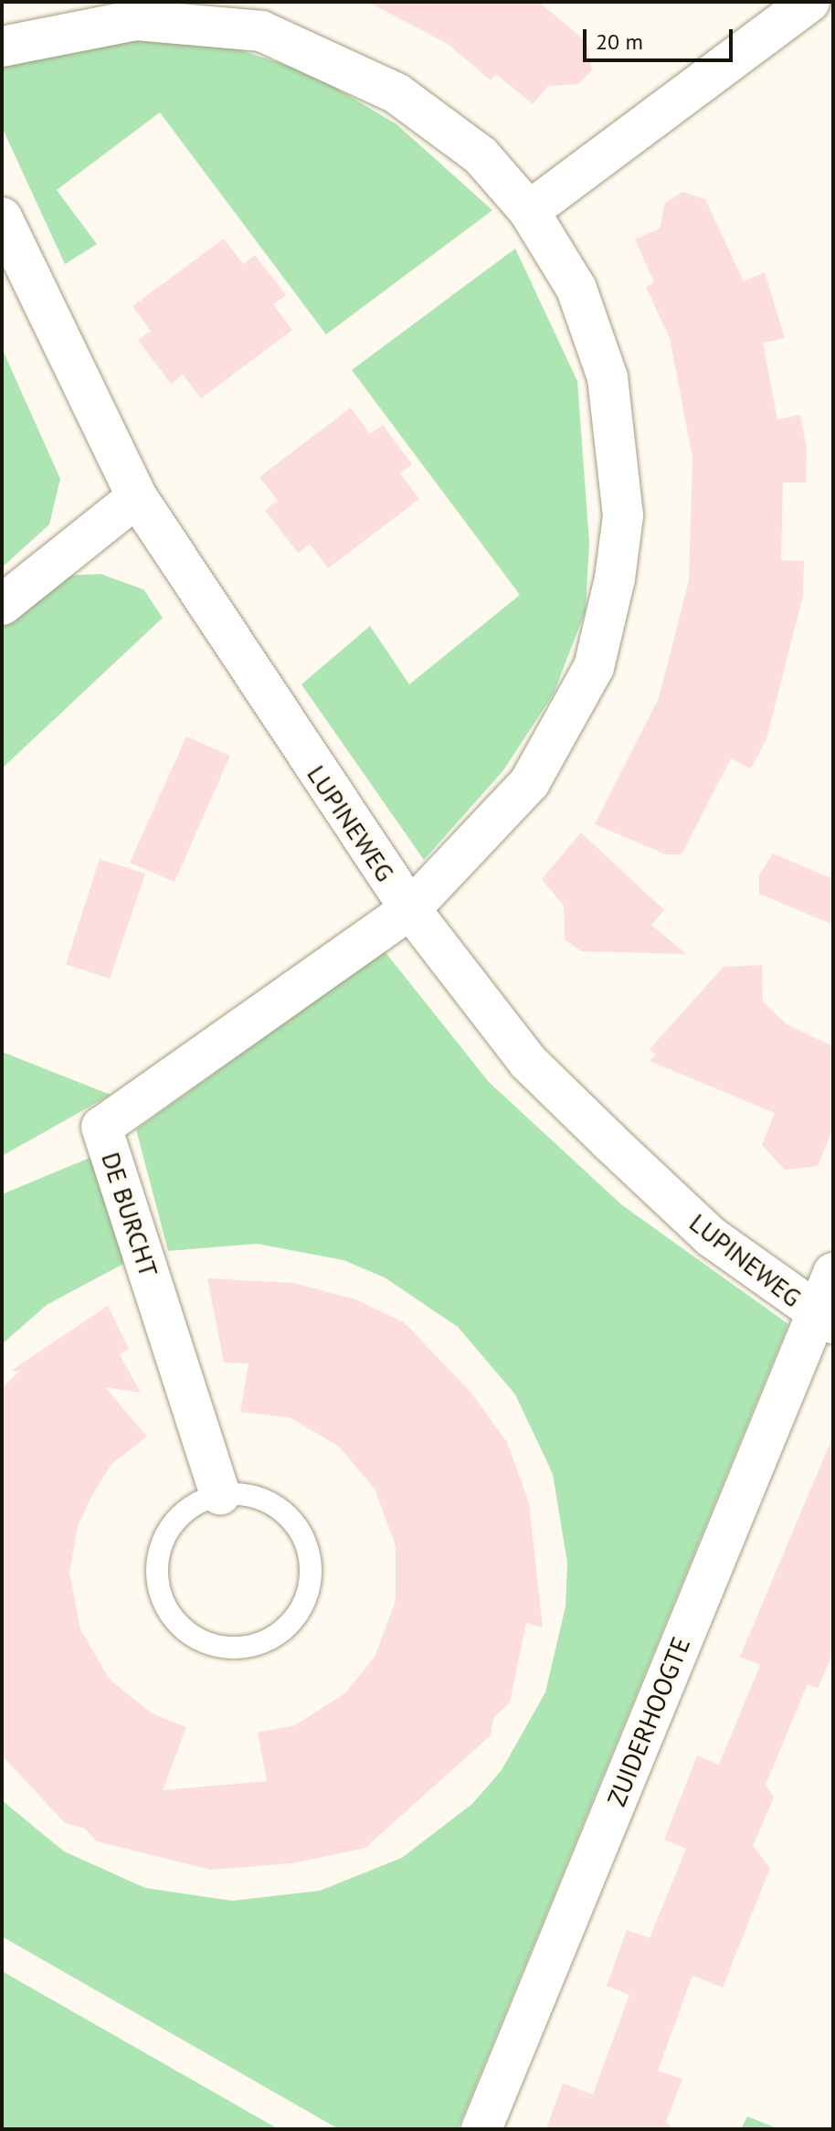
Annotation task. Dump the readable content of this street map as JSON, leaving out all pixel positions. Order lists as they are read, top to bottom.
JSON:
{
  "streets": {
    "street": ["LUPINEWEG", "DE BURCHT", "ZUIDERHOOGTE"]
  },
  "crossings": [
    ["LUPINEWEG", "DE BURCHT"],
    ["LUPINEWEG", "ZUIDERHOOGTE"]
  ],
  "scale_bar": "20 m"
}
